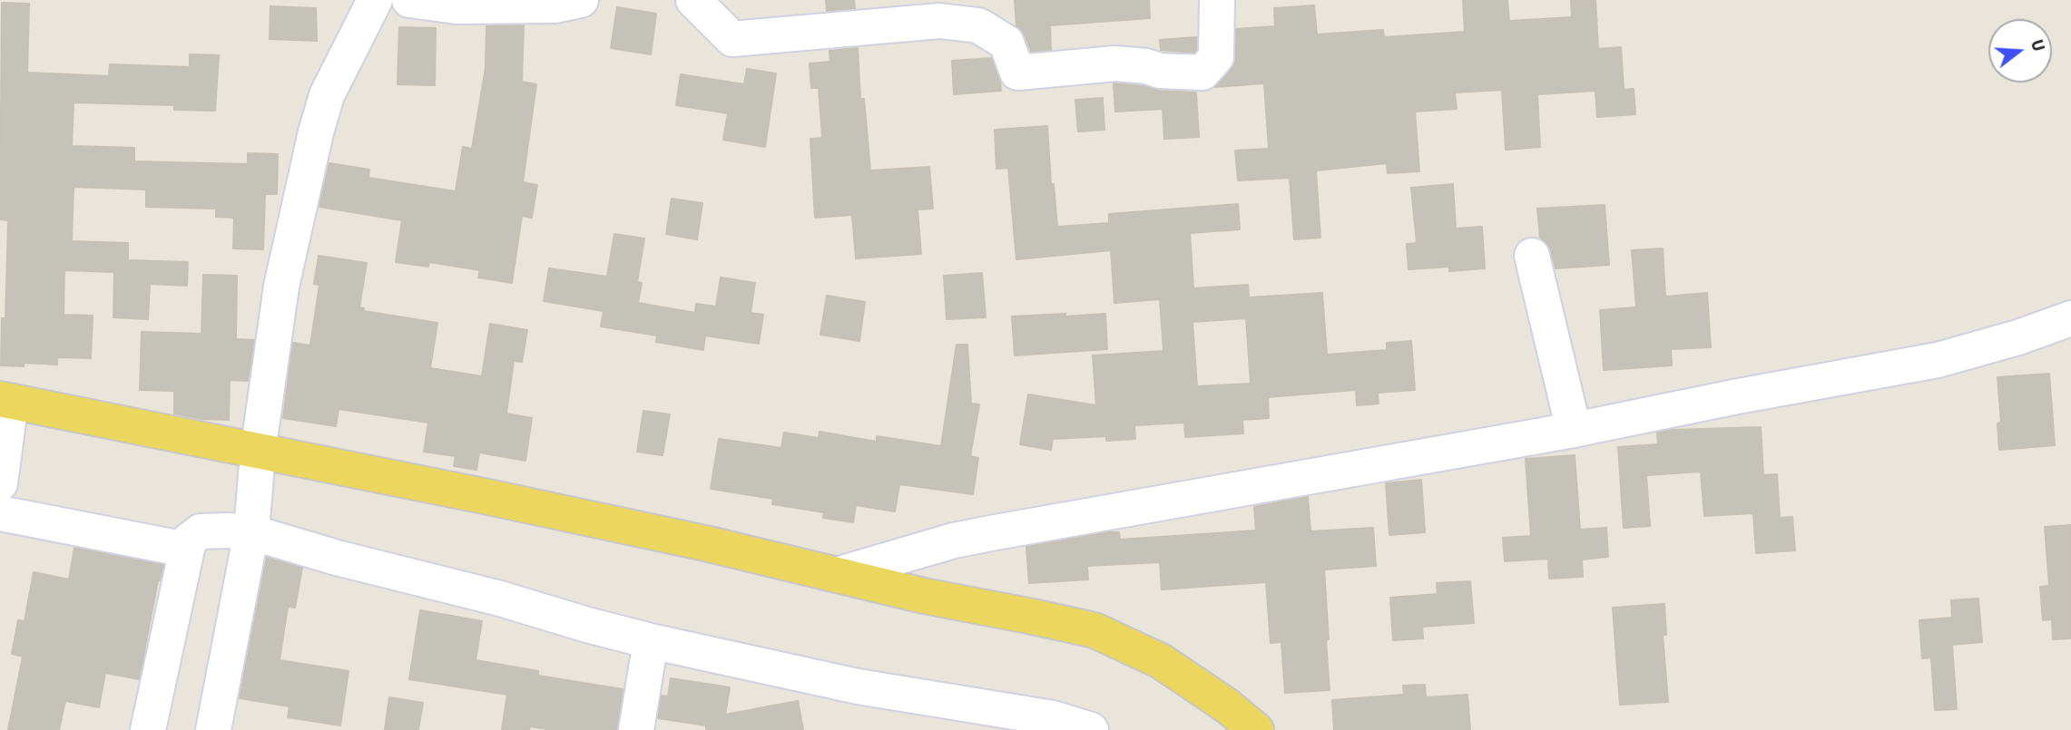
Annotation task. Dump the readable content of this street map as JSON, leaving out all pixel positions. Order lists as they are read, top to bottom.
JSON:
{
  "north": "right"
}
